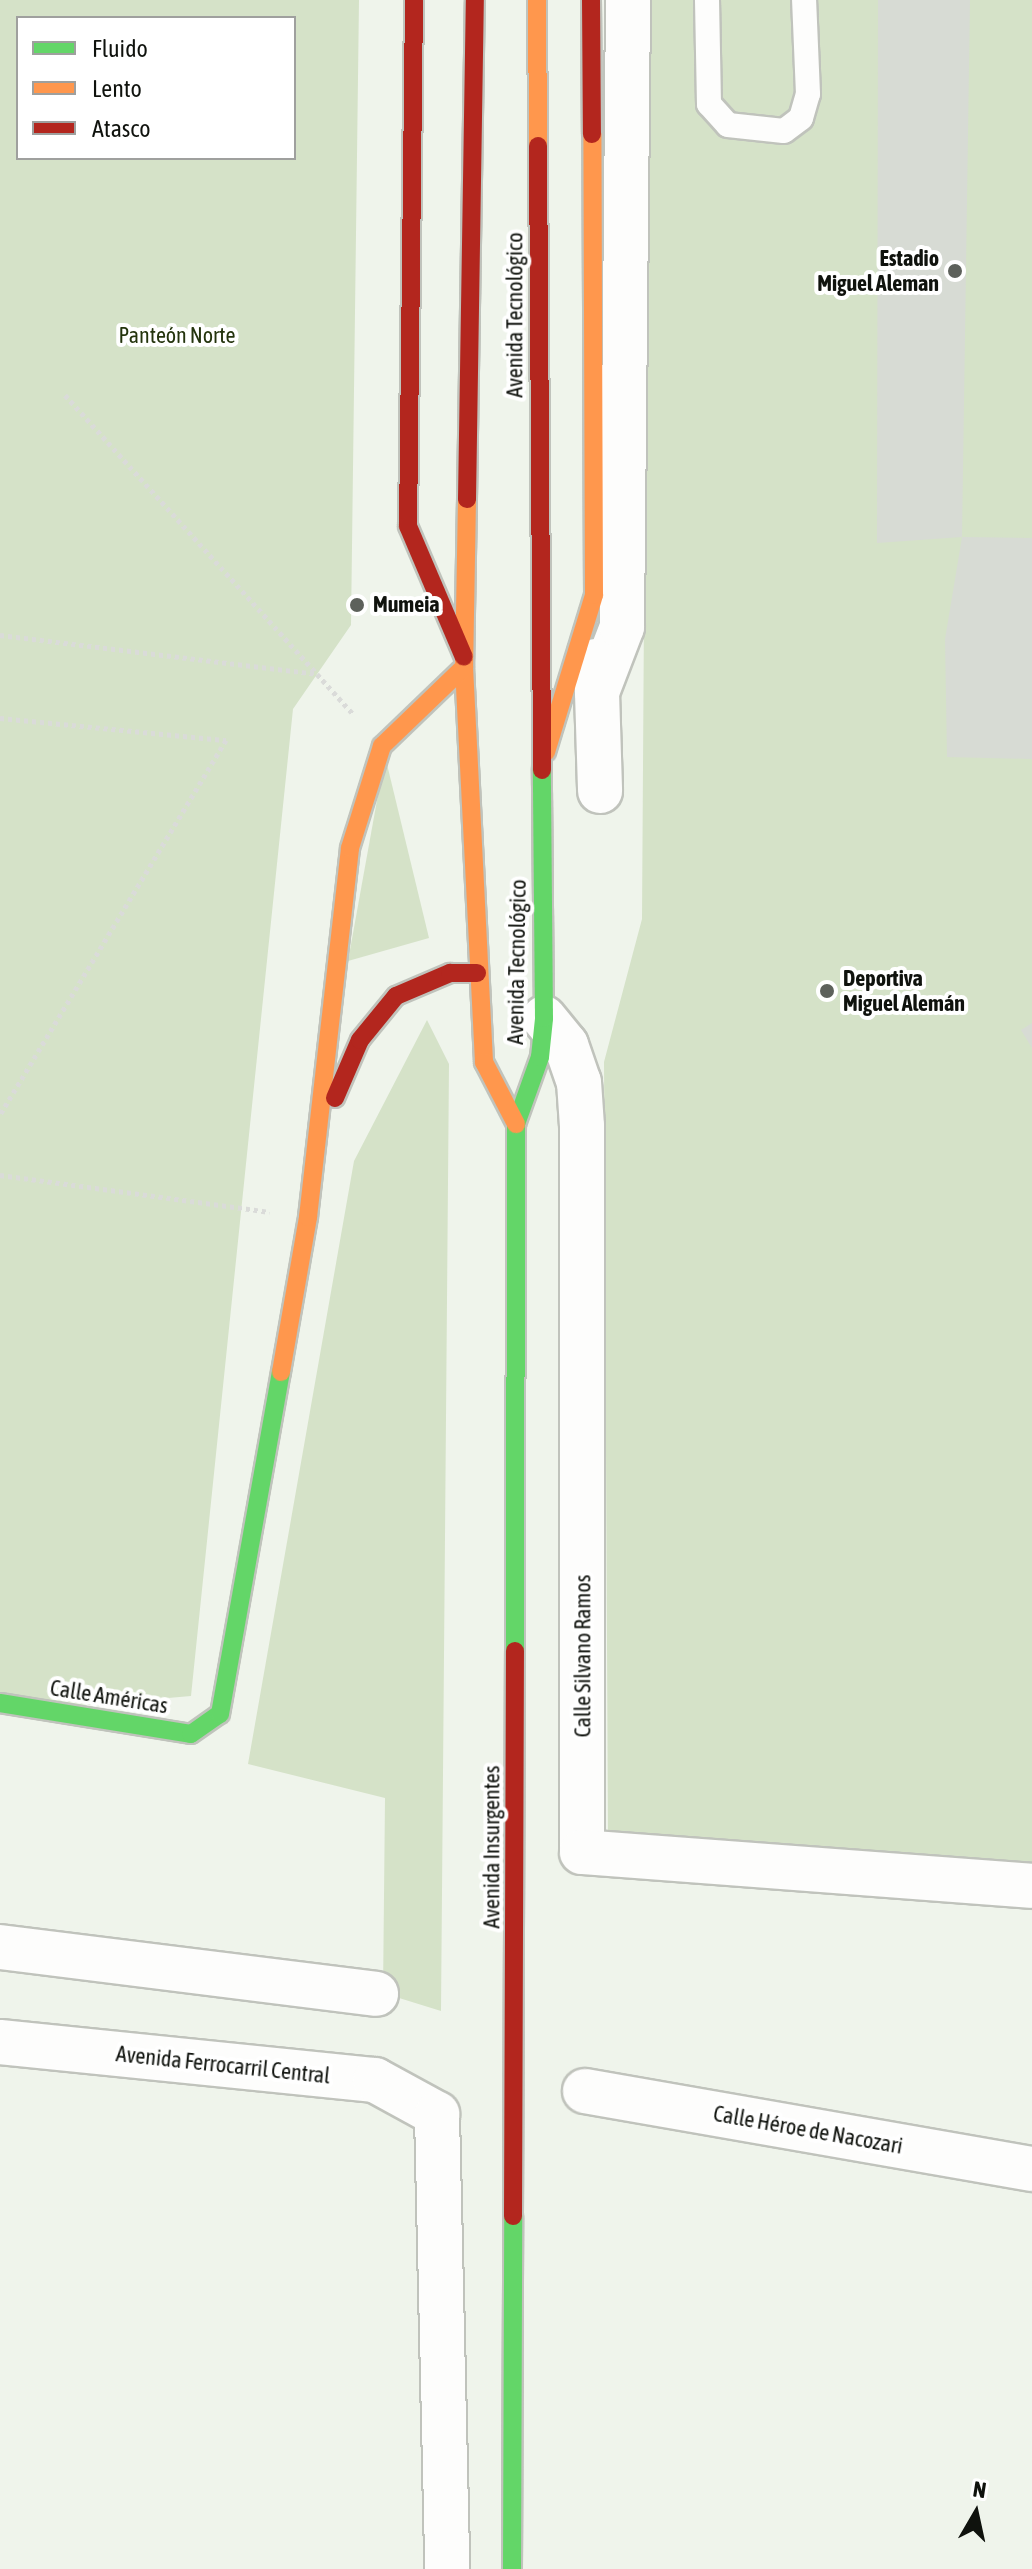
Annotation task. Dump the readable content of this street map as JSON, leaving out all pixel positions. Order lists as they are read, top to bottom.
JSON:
{
  "streets": {
    "main road": ["Avenida Tecnológico", "Calle Américas", "Avenida Insurgentes"],
    "street": ["Calle Silvano Ramos", "Avenida Ferrocarril Central", "Calle Héroe de Nacozari"]
  },
  "crossings": [
    ["Avenida Tecnológico", "Calle Silvano Ramos"],
    ["Avenida Tecnológico", "Avenida Insurgentes"]
  ],
  "parks": ["Panteón Norte"],
  "places": ["Estadio Miguel Aleman", "Mumeia", "Deportiva Miguel Alemán"],
  "legend": ["Fluido", "Lento", "Atasco"],
  "north": "top"
}
